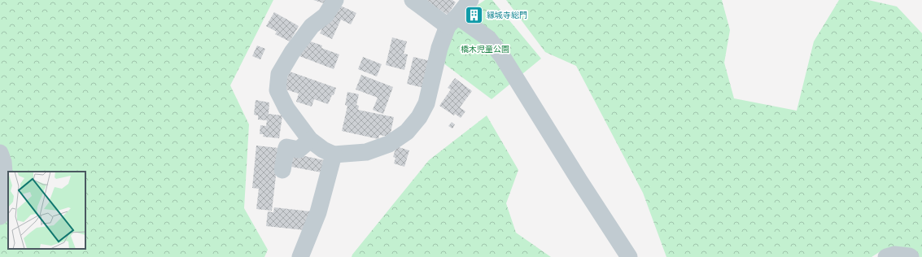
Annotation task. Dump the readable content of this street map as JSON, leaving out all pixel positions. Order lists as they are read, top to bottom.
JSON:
{
  "parks": ["橋木児童公園"],
  "places": {
    "building": ["縁城寺総門"]
  }
}
